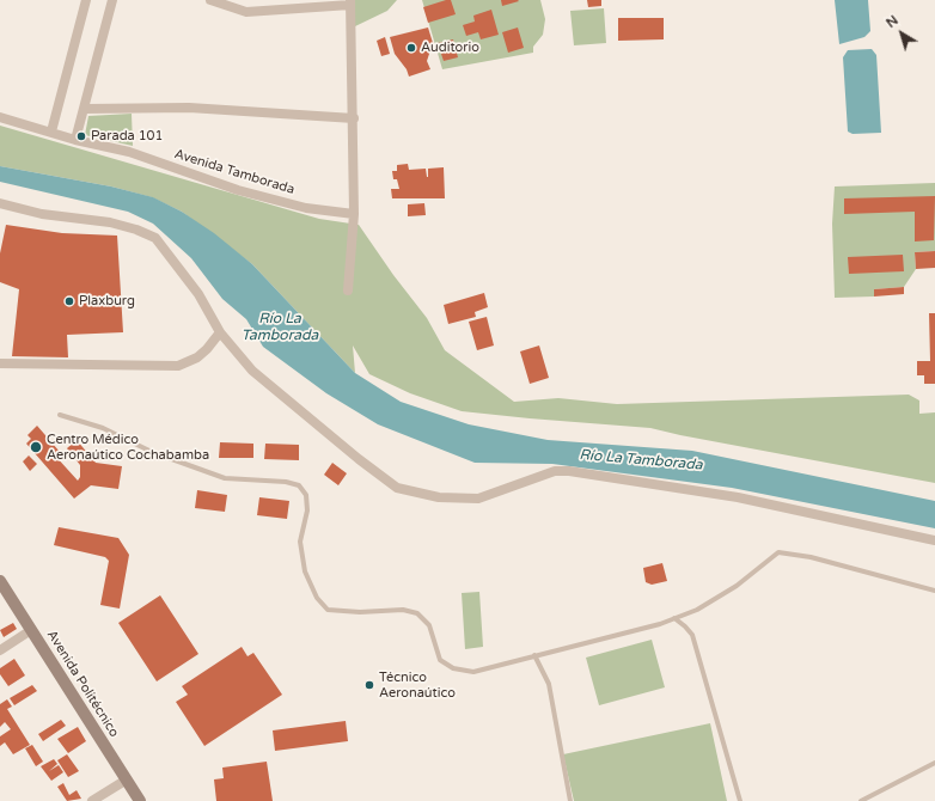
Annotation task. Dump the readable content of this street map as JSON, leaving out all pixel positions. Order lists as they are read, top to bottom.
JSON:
{
  "streets": {
    "main road": ["Avenida Politécnico"],
    "street": ["Avenida Tamborada"]
  },
  "water": ["Río La Tamborada"],
  "places": [
    "Auditorio",
    "Parada 101",
    "Plaxburg",
    "Centro Médico Aeronaútico Cochabamba",
    "Técnico Aeronaútico"
  ],
  "north": "top left"
}
